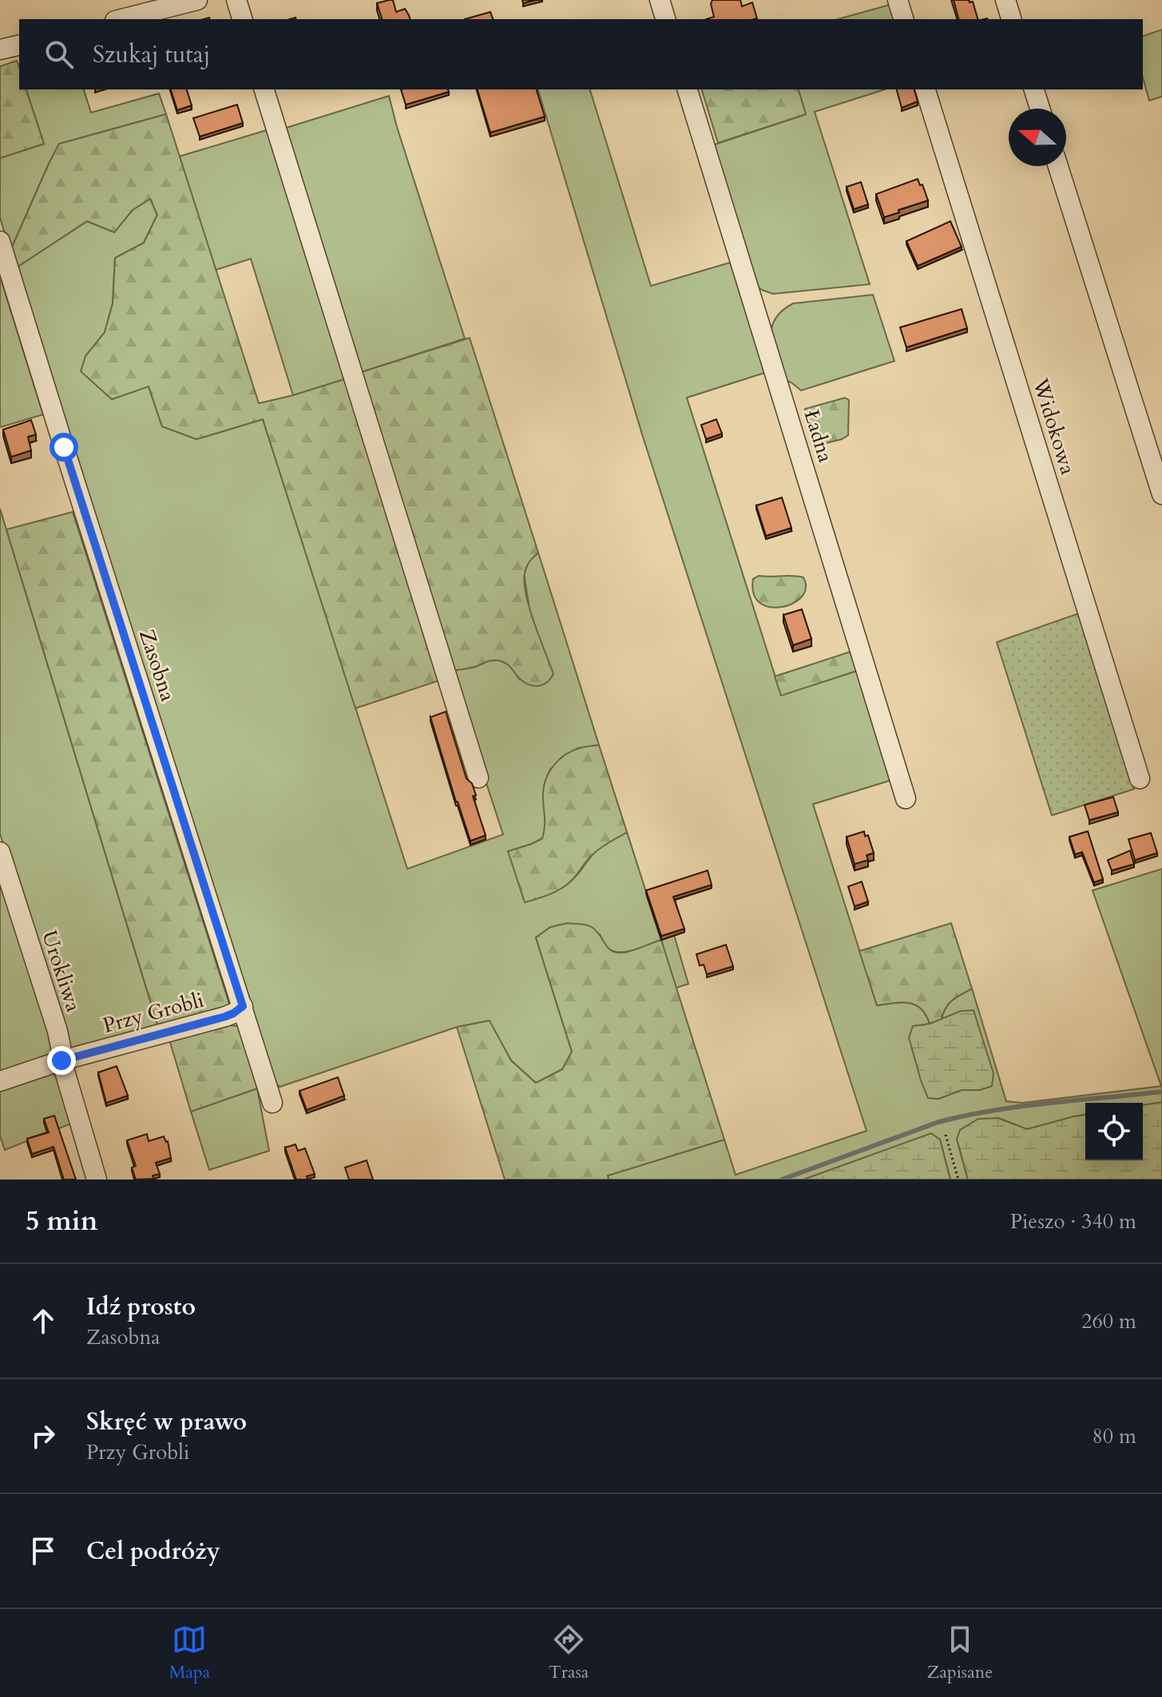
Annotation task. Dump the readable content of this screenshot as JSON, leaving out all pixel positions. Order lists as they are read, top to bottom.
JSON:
{
  "streets": {
    "street": [
      "Widokowa",
      "Ładna",
      "Zasobna",
      "Urokliwa",
      "Przy Grobli"
    ]
  },
  "crossings": [
    ["Zasobna", "Przy Grobli"],
    ["Urokliwa", "Przy Grobli"]
  ],
  "north": "left",
  "page": {
    "search": "Szukaj tutaj",
    "heading": ["5 min", "Pieszo · 340 m"],
    "list": [
      ["Idź prosto", "Zasobna", "260 m"],
      ["Skręć w prawo", "Przy Grobli", "80 m"],
      "Cel podróży"
    ],
    "nav": ["Mapa", "Trasa", "Zapisane"]
  }
}
